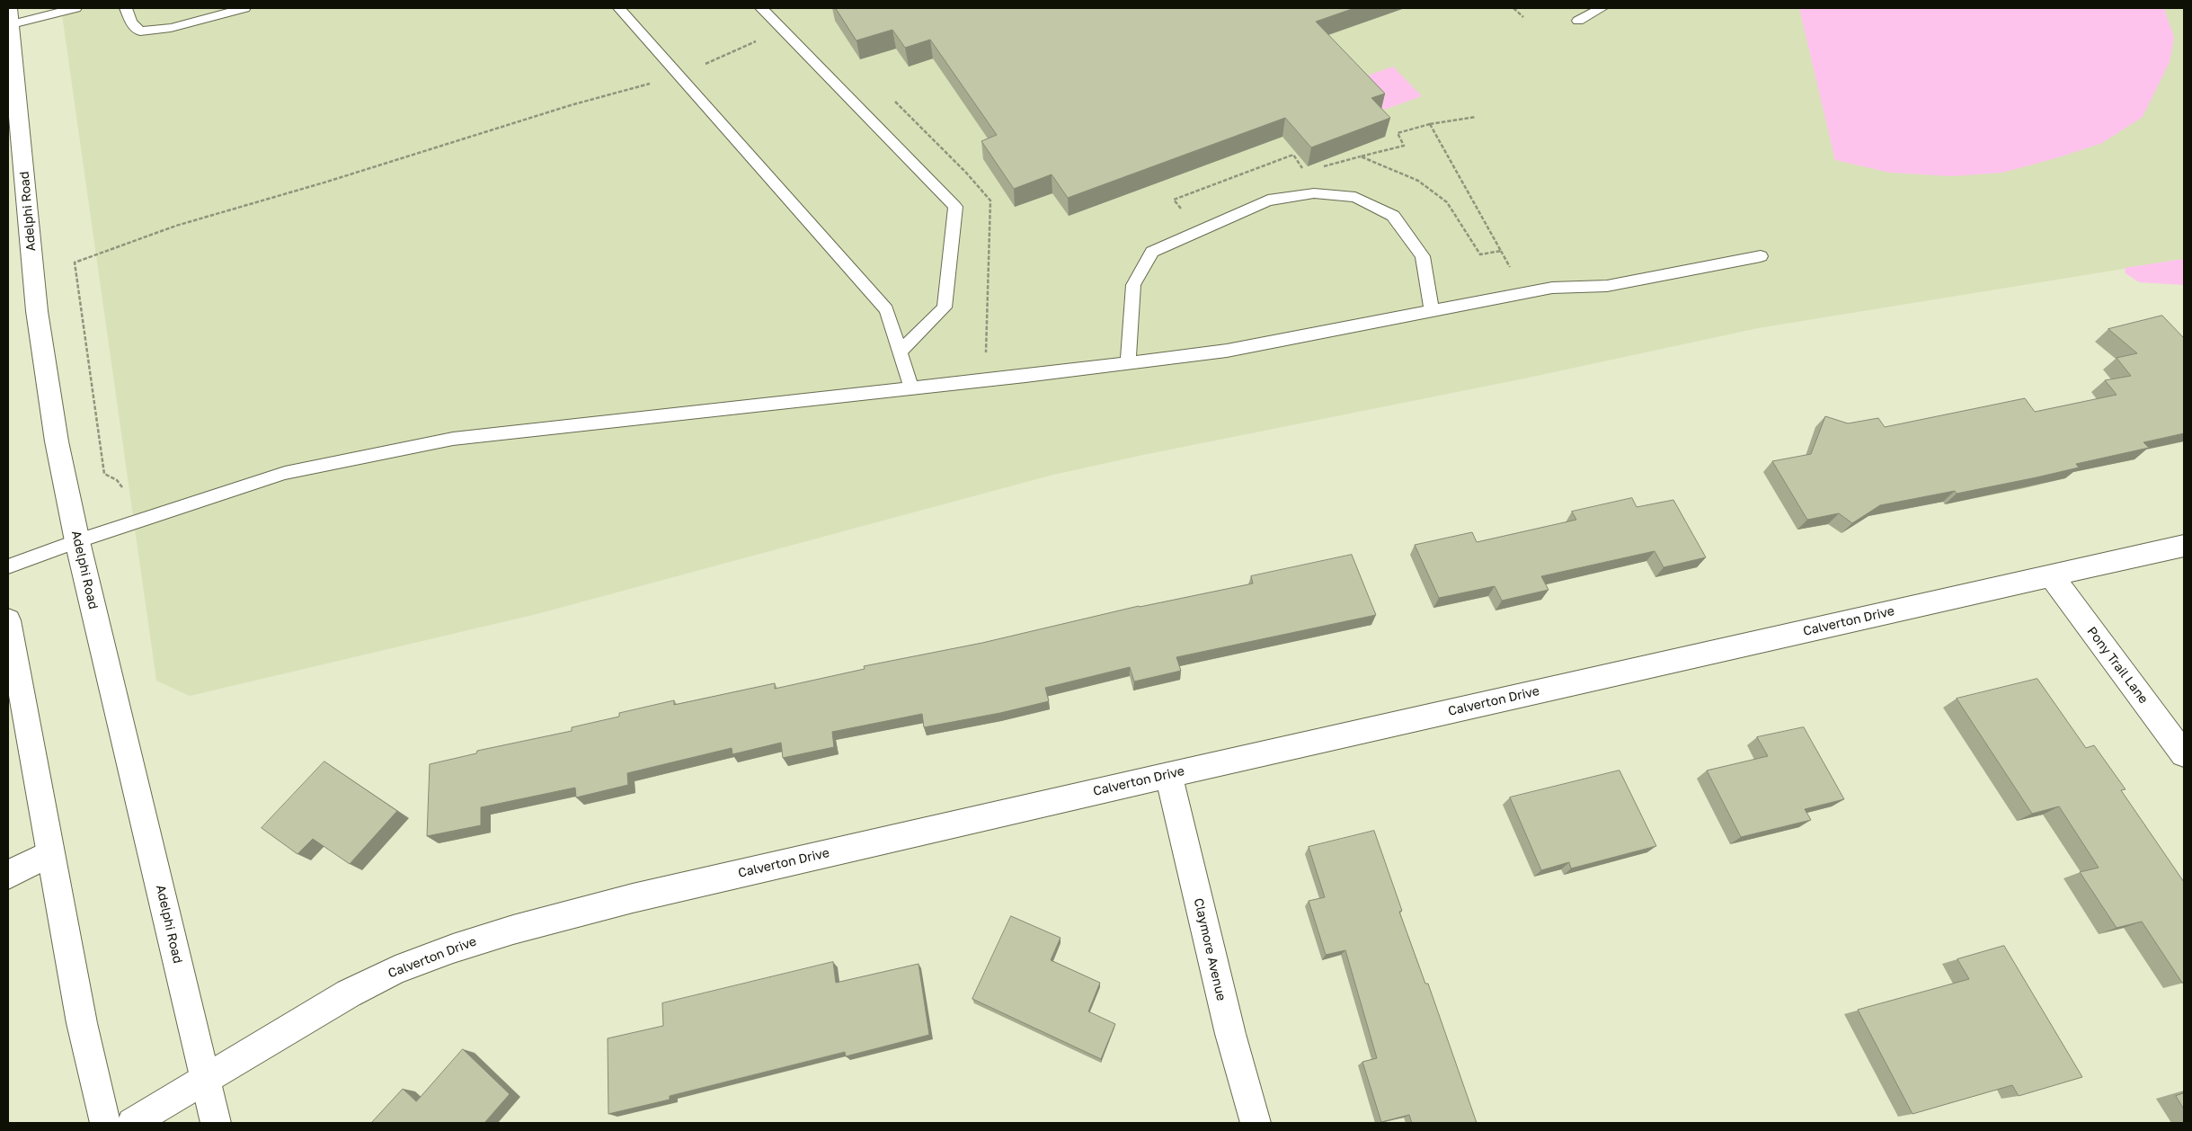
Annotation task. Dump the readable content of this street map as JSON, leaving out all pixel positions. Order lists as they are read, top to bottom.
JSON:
{
  "streets": {
    "street": [
      "Adelphi Road",
      "Calverton Drive",
      "Pony Trail Lane",
      "Claymore Avenue"
    ]
  },
  "crossings": [
    ["Adelphi Road", "Calverton Drive"],
    ["Calverton Drive", "Pony Trail Lane"],
    ["Calverton Drive", "Claymore Avenue"]
  ]
}
